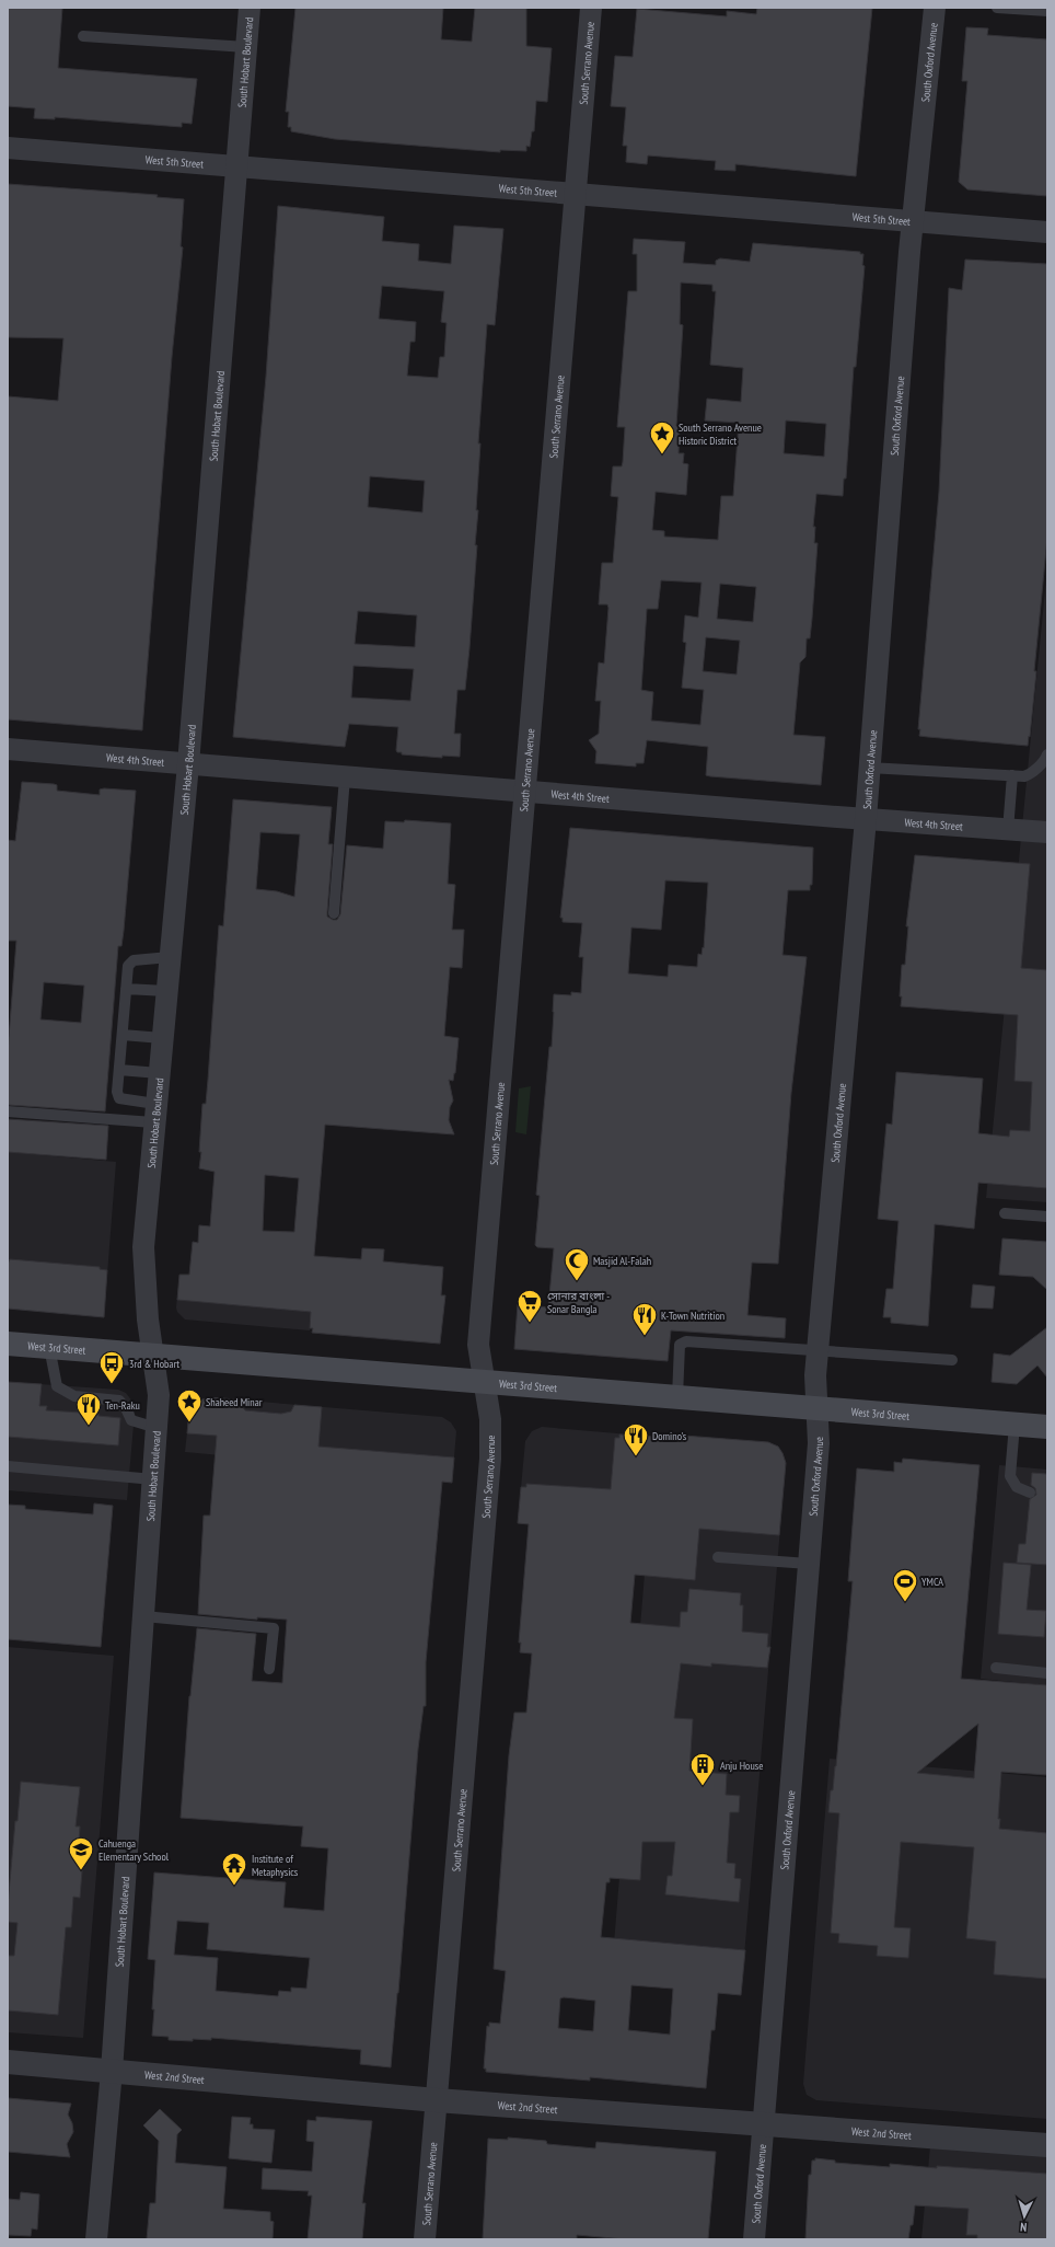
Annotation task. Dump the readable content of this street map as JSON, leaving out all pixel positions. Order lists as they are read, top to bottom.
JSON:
{
  "streets": {
    "main road": ["West 3rd Street"],
    "street": [
      "South Hobart Boulevard",
      "South Oxford Avenue",
      "South Serrano Avenue",
      "West 5th Street",
      "West 4th Street",
      "West 2nd Street"
    ]
  },
  "crossings": [
    ["South Hobart Boulevard", "West 5th Street"],
    ["South Hobart Boulevard", "West 4th Street"],
    ["South Hobart Boulevard", "West 3rd Street"],
    ["South Hobart Boulevard", "West 2nd Street"],
    ["South Oxford Avenue", "West 5th Street"],
    ["South Oxford Avenue", "West 4th Street"],
    ["South Oxford Avenue", "West 3rd Street"],
    ["South Oxford Avenue", "West 2nd Street"],
    ["South Serrano Avenue", "West 5th Street"],
    ["South Serrano Avenue", "West 4th Street"],
    ["South Serrano Avenue", "West 3rd Street"],
    ["South Serrano Avenue", "West 2nd Street"]
  ],
  "places": {
    "place": ["South Serrano Avenue Historic District", "Shaheed Minar"],
    "mosque": ["Masjid Al-Falah"],
    "supermarket": ["সোনার বাংলা - Sonar Bangla"],
    "restaurant": ["K-Town Nutrition", "Ten-Raku", "Domino's"],
    "bus stop": ["3rd & Hobart"],
    "sports": ["YMCA"],
    "building": ["Anju House"],
    "school or university": ["Cahuenga Elementary School"],
    "temple": ["Institute of Metaphysics"]
  },
  "north": "bottom"
}
